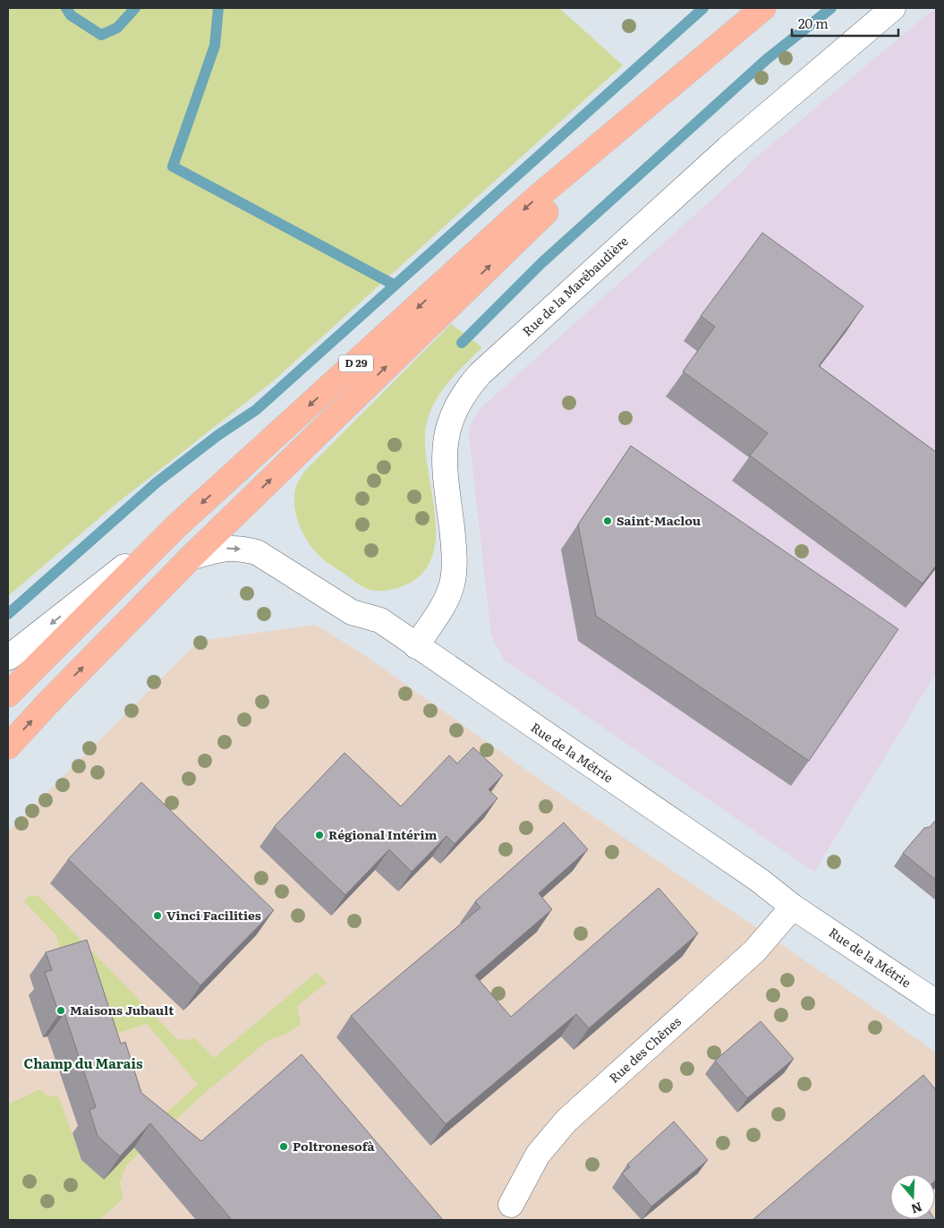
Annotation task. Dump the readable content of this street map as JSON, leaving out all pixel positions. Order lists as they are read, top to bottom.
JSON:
{
  "streets": {
    "main road": ["D 29"],
    "street": ["Rue de la Marébaudière", "Rue de la Métrie", "Rue des Chênes"]
  },
  "crossings": [
    ["Rue de la Marébaudière", "Rue de la Métrie"],
    ["D 29", "Rue de la Métrie"],
    ["Rue de la Métrie", "Rue des Chênes"]
  ],
  "districts": ["Champ du Marais"],
  "places": [
    "Saint-Maclou",
    "Régional Intérim",
    "Vinci Facilities",
    "Maisons Jubault",
    "Poltronesofà"
  ],
  "scale_bar": "20 m",
  "north": "bottom"
}
